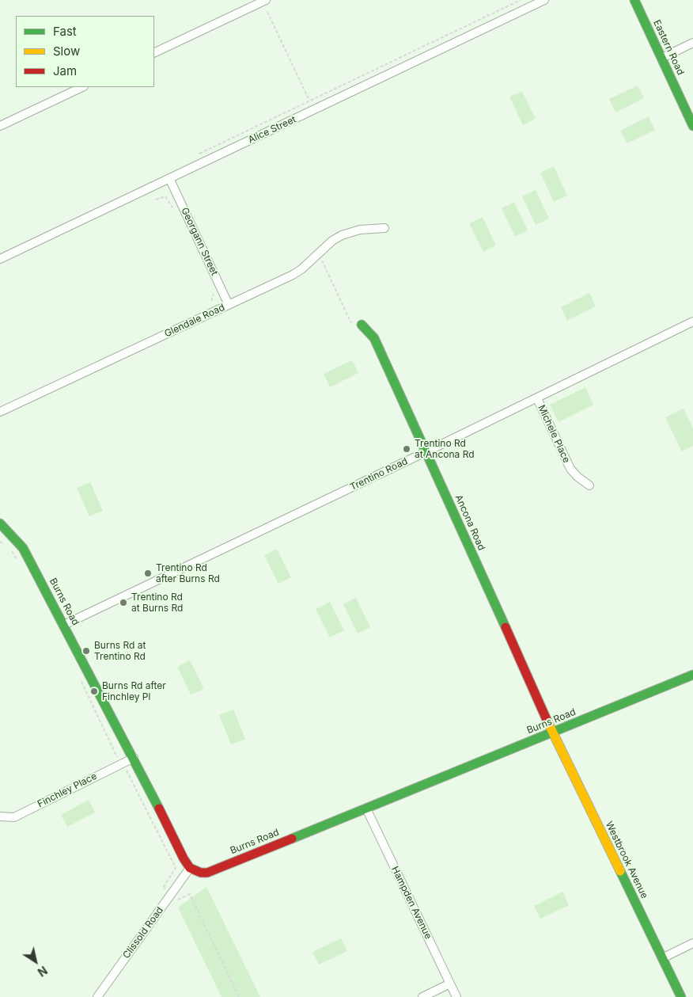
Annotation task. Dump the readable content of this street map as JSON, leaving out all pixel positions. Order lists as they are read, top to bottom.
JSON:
{
  "streets": {
    "main road": [
      "Eastern Road",
      "Ancona Road",
      "Burns Road",
      "Westbrook Avenue"
    ],
    "street": [
      "Alice Street",
      "Georgann Street",
      "Glendale Road",
      "Michele Place",
      "Trentino Road",
      "Finchley Place",
      "Hampden Avenue",
      "Clissold Road"
    ]
  },
  "crossings": [
    ["Alice Street", "Georgann Street"],
    ["Georgann Street", "Glendale Road"],
    ["Michele Place", "Trentino Road"],
    ["Trentino Road", "Ancona Road"],
    ["Trentino Road", "Burns Road"],
    ["Ancona Road", "Burns Road"],
    ["Ancona Road", "Westbrook Avenue"],
    ["Burns Road", "Finchley Place"],
    ["Burns Road", "Westbrook Avenue"],
    ["Burns Road", "Hampden Avenue"],
    ["Burns Road", "Clissold Road"]
  ],
  "places": [
    "Trentino Rd at Ancona Rd",
    "Trentino Rd after Burns Rd",
    "Trentino Rd at Burns Rd",
    "Burns Rd at Trentino Rd",
    "Burns Rd after Finchley Pl"
  ],
  "legend": ["Fast", "Slow", "Jam"],
  "north": "bottom right"
}
